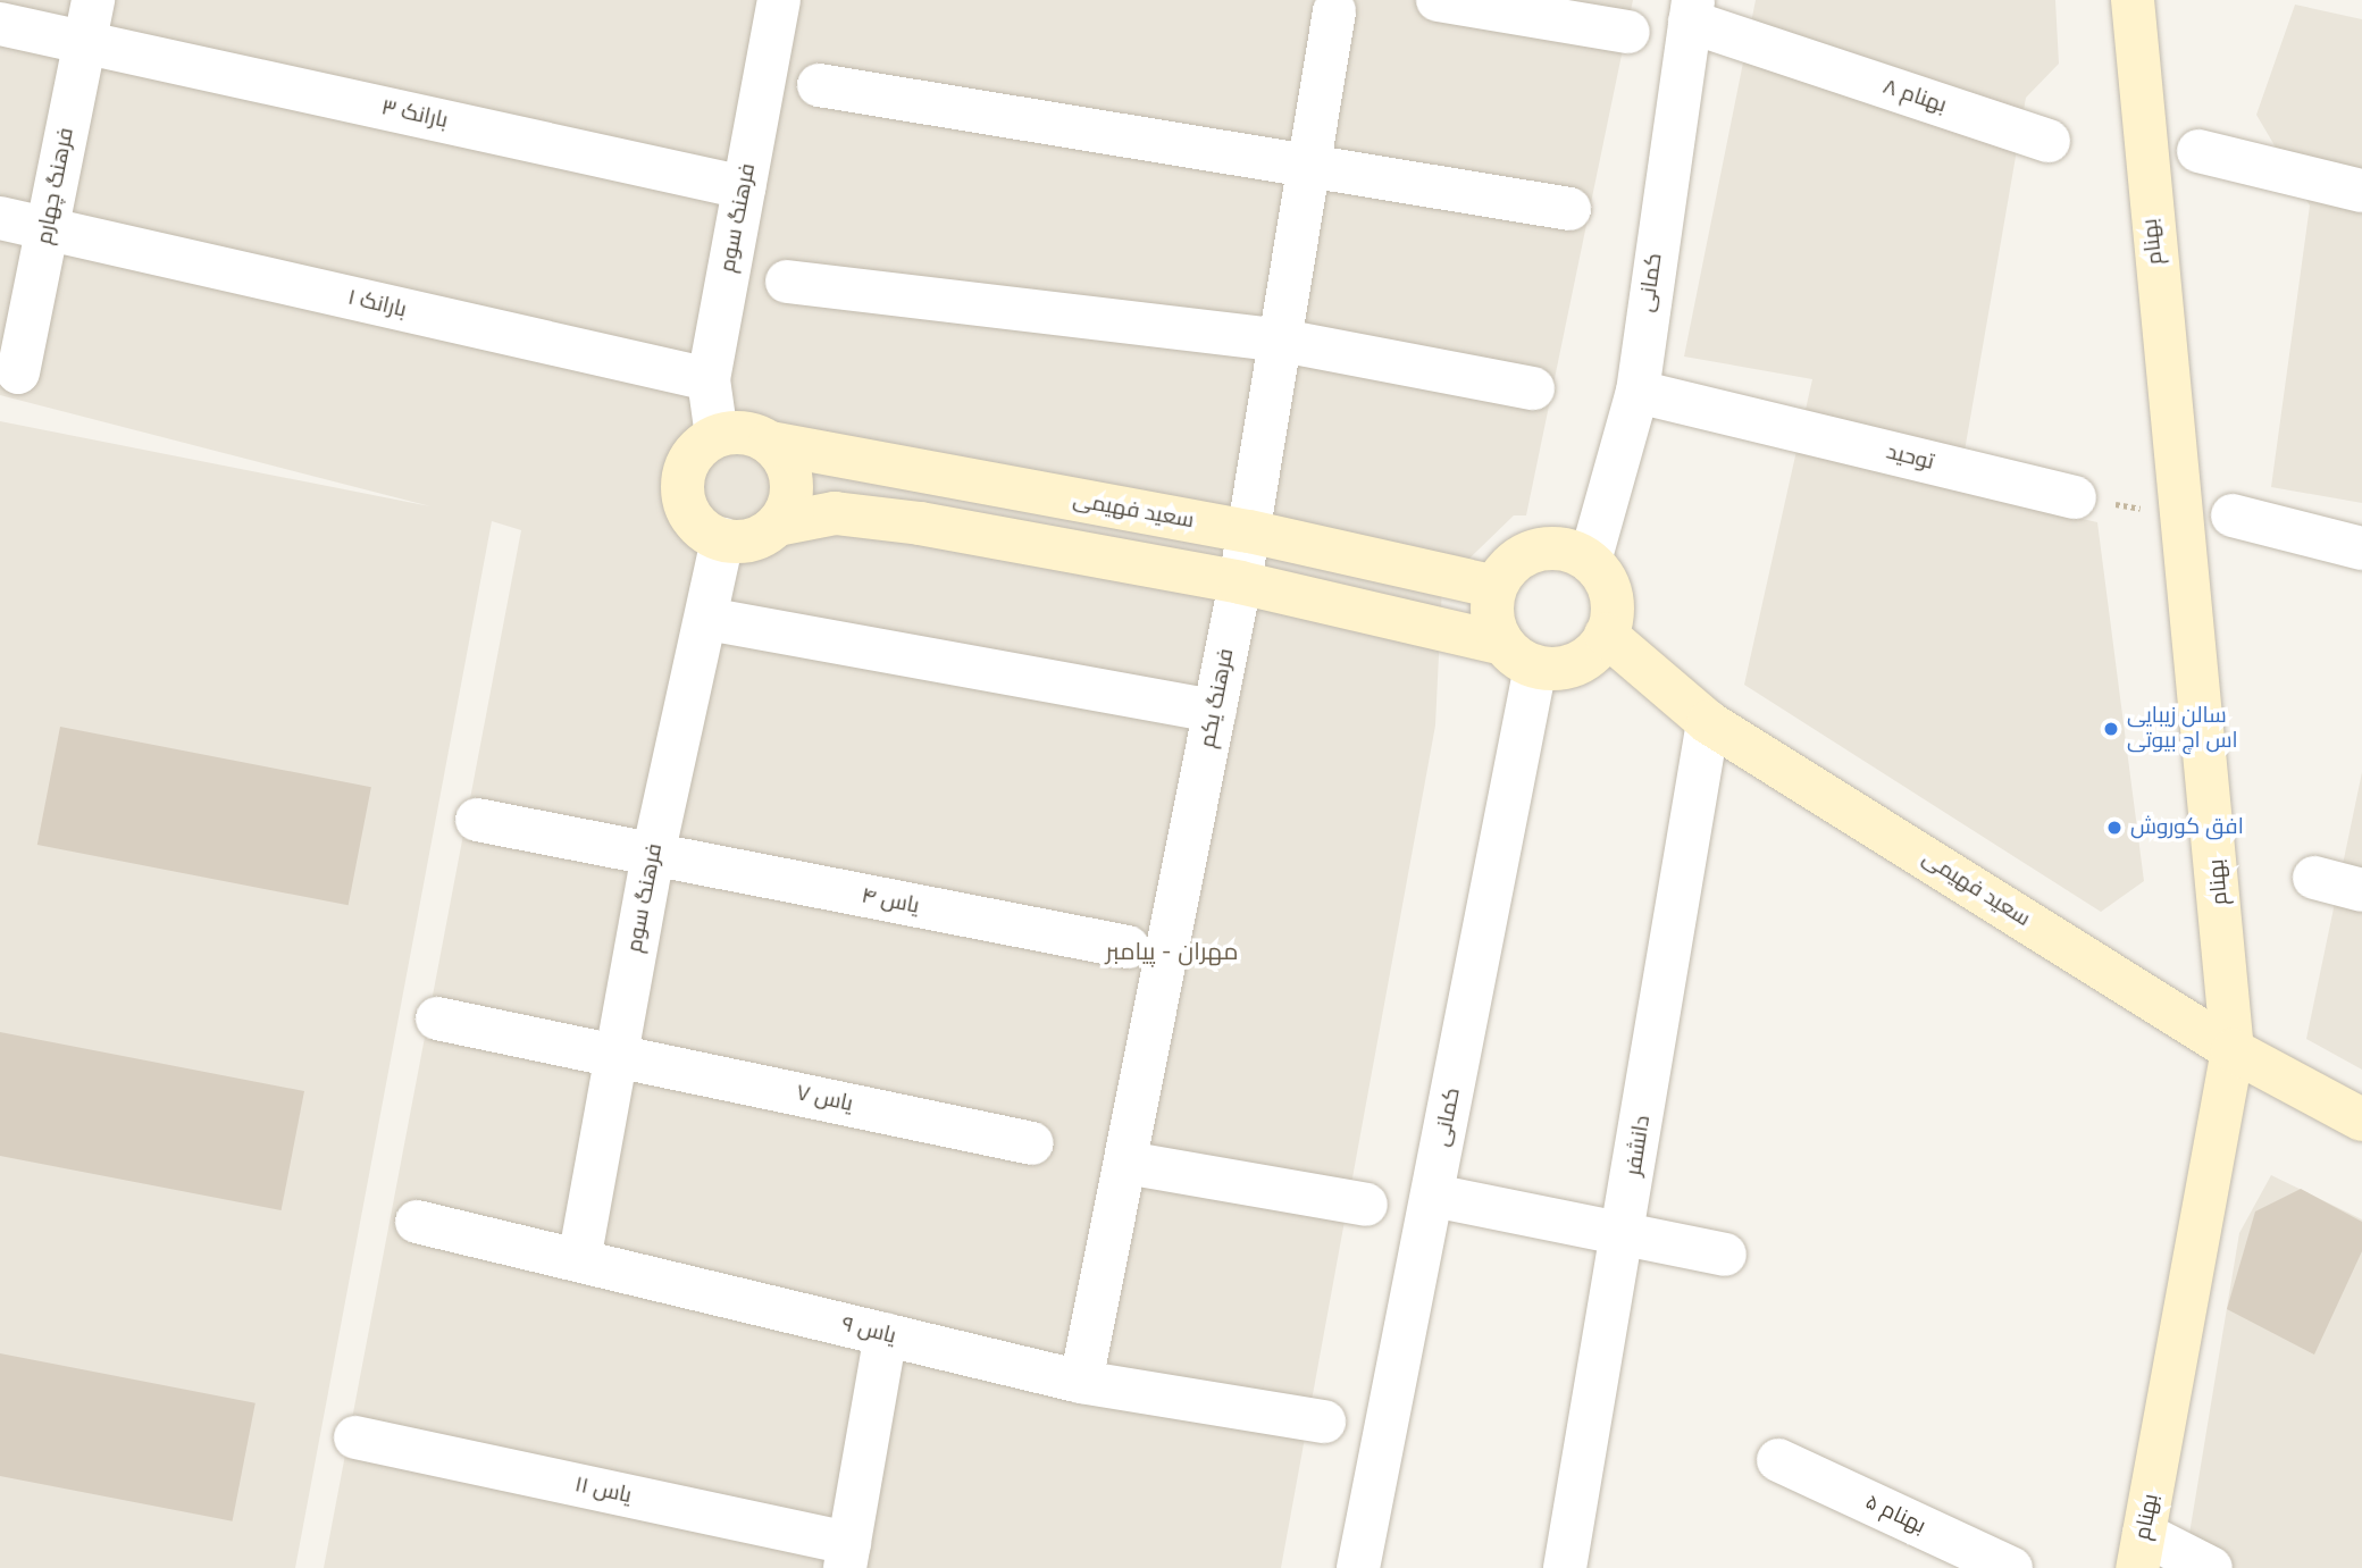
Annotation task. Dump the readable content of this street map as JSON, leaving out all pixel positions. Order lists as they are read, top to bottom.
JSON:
{
  "streets": {
    "main road": ["بهنام", "سعید فهیمی"],
    "street": [
      "بهنام ۸",
      "بارانک ۳",
      "فرهنگ چهارم",
      "فرهنگ سوم",
      "کمانی",
      "بارانک ۱",
      "توحید",
      "فرهنگ یکم",
      "یاس ۴",
      "یاس ۷",
      "دانشفر",
      "یاس ۹",
      "یاس ۱۱",
      "بهنام ۵"
    ]
  },
  "crossings": [
    ["بهنام ۸", "کمانی"],
    ["بارانک ۳", "فرهنگ چهارم"],
    ["بارانک ۳", "فرهنگ سوم"],
    ["فرهنگ چهارم", "بارانک ۱"],
    ["فرهنگ سوم", "بارانک ۱"],
    ["فرهنگ سوم", "سعید فهیمی"],
    ["فرهنگ سوم", "یاس ۴"],
    ["فرهنگ سوم", "یاس ۷"],
    ["فرهنگ سوم", "یاس ۹"],
    ["بهنام", "سعید فهیمی"],
    ["کمانی", "توحید"],
    ["کمانی", "سعید فهیمی"],
    ["سعید فهیمی", "فرهنگ یکم"],
    ["سعید فهیمی", "دانشفر"],
    ["فرهنگ یکم", "یاس ۹"]
  ],
  "districts": ["مهران - پیامبر"],
  "places": ["سالن زیبایی اس اچ بیوتی", "افق کوروش"]
}
